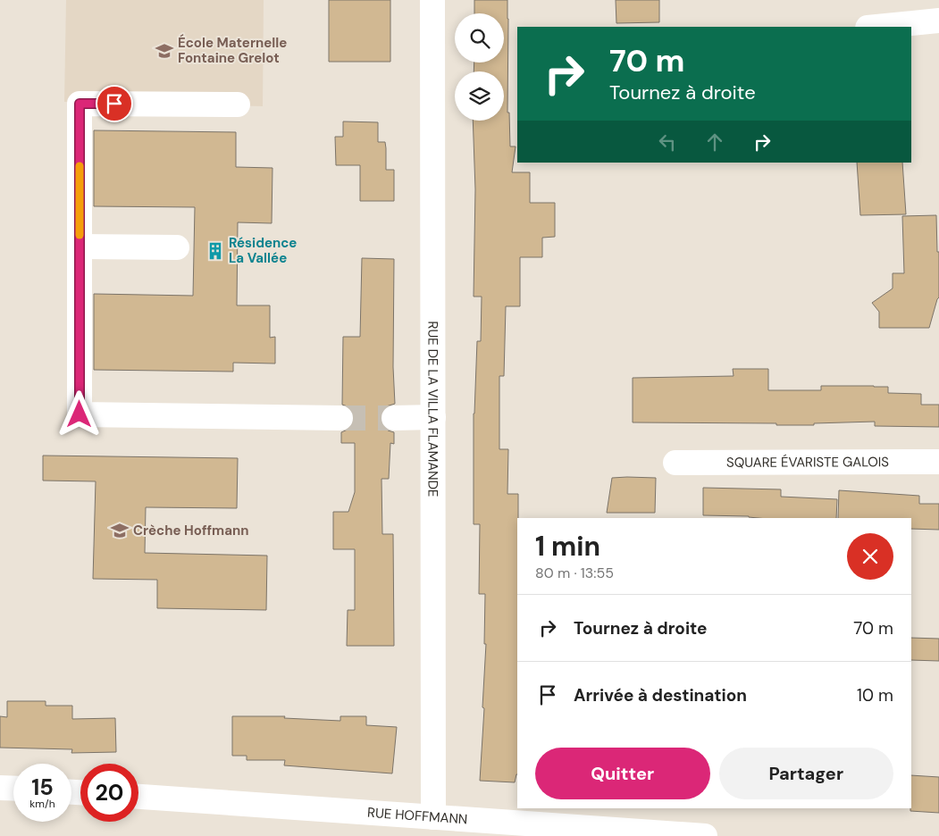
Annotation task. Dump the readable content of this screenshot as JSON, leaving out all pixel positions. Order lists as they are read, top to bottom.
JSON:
{
  "streets": {
    "street": ["RUE DE LA VILLA FLAMANDE", "SQUARE ÉVARISTE GALOIS", "RUE HOFFMANN"]
  },
  "crossings": [
    ["RUE DE LA VILLA FLAMANDE", "RUE HOFFMANN"]
  ],
  "places": {
    "school or university": ["École Maternelle Fontaine Grelot", "Crèche Hoffmann"],
    "building": ["Résidence La Vallée"]
  },
  "page": {
    "turn": ["70 m", "Tournez à droite"],
    "heading": ["1 min", "80 m · 13:55"],
    "list": [
      {
        "name": "Tournez à droite",
        "value": "70 m"
      },
      {
        "name": "Arrivée à destination",
        "value": "10 m"
      }
    ],
    "buttons": ["Quitter", "Partager"],
    "speed": "15 km/h",
    "limit": "20"
  }
}
